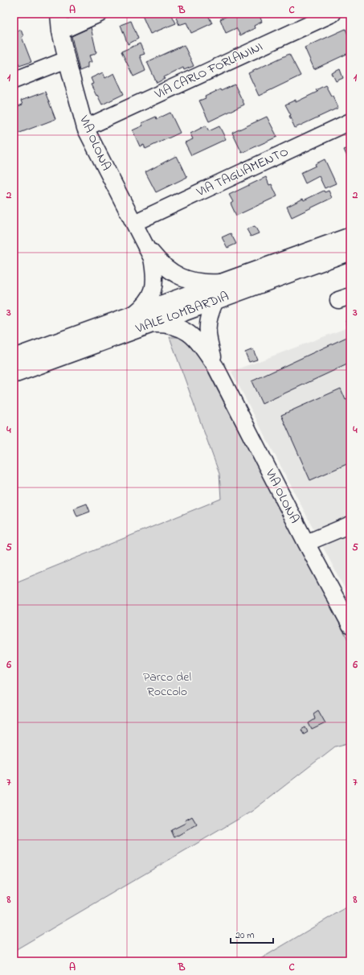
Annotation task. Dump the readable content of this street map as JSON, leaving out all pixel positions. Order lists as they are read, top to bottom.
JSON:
{
  "streets": {
    "main road": ["VIALE LOMBARDIA"],
    "street": ["VIA CARLO FORLANINI", "VIA OLONA", "VIA TAGLIAMENTO"]
  },
  "crossings": [
    ["VIA CARLO FORLANINI", "VIA OLONA"],
    ["VIA OLONA", "VIA TAGLIAMENTO"],
    ["VIA OLONA", "VIALE LOMBARDIA"]
  ],
  "parks": ["Parco del Roccolo"],
  "scale_bar": "20 m",
  "grid": {
    "columns": ["A", "B", "C"],
    "rows": [
      "1",
      "2",
      "3",
      "4",
      "5",
      "6",
      "7",
      "8"
    ]
  }
}
